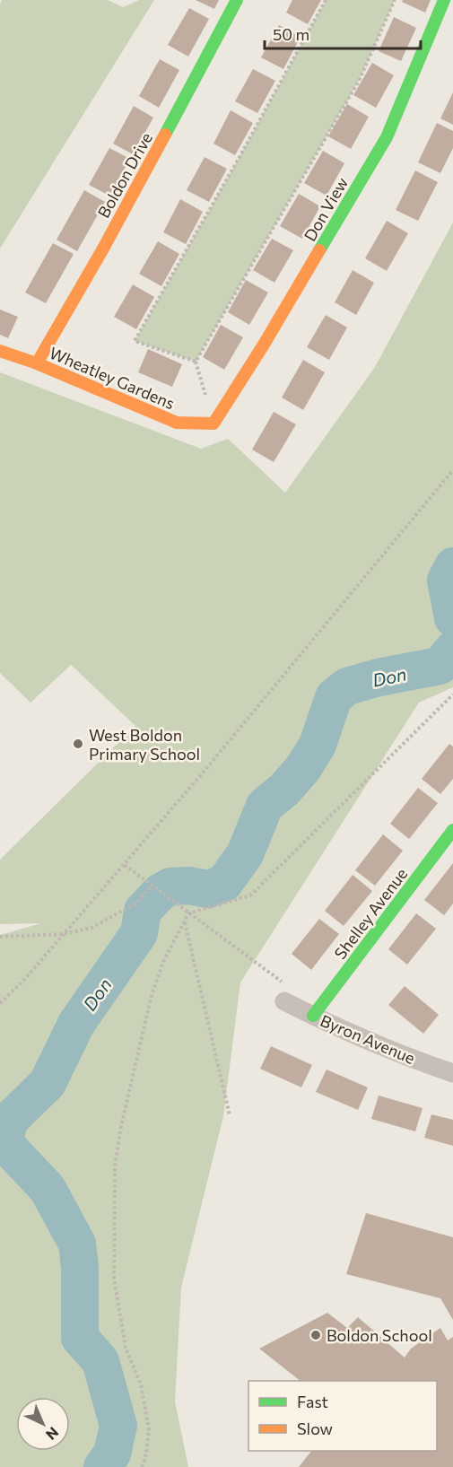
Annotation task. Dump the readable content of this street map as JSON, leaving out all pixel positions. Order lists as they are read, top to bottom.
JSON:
{
  "streets": {
    "street": [
      "Boldon Drive",
      "Don View",
      "Wheatley Gardens",
      "Shelley Avenue",
      "Byron Avenue"
    ]
  },
  "crossings": [
    ["Boldon Drive", "Wheatley Gardens"],
    ["Don View", "Wheatley Gardens"],
    ["Shelley Avenue", "Byron Avenue"]
  ],
  "water": ["Don"],
  "places": ["West Boldon Primary School", "Boldon School"],
  "legend": ["Fast", "Slow"],
  "scale_bar": "50 m",
  "north": "bottom right"
}
